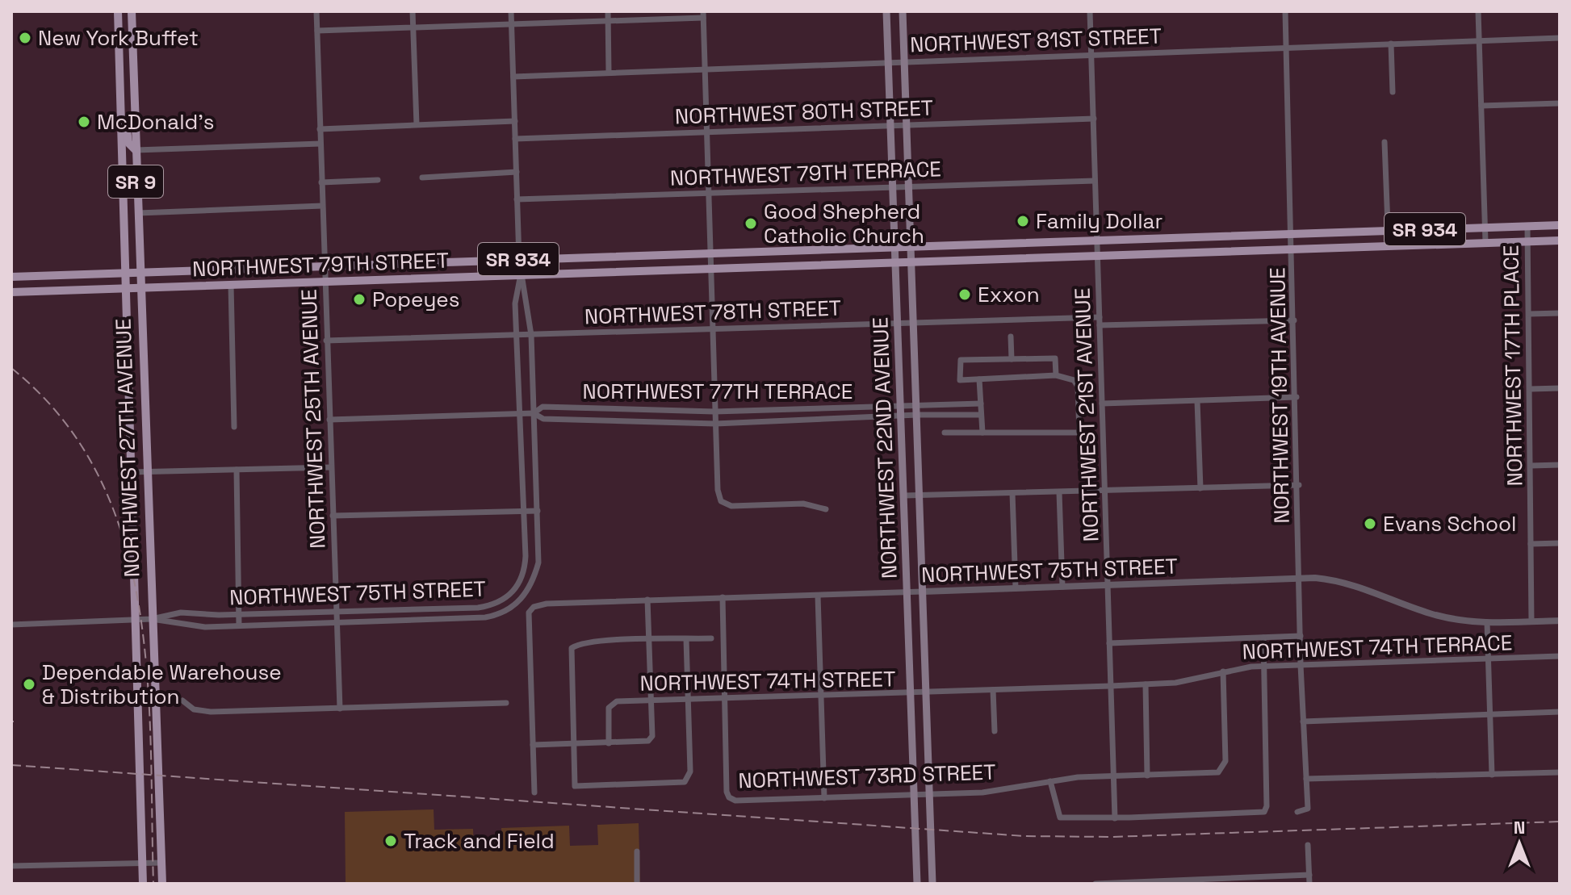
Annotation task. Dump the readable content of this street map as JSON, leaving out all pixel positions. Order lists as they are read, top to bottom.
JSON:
{
  "streets": {
    "main road": [
      "SR 9",
      "SR 934",
      "NORTHWEST 79TH STREET",
      "NORTHWEST 27TH AVENUE",
      "NORTHWEST 22ND AVENUE"
    ],
    "street": [
      "NORTHWEST 81ST STREET",
      "NORTHWEST 80TH STREET",
      "NORTHWEST 79TH TERRACE",
      "NORTHWEST 78TH STREET",
      "NORTHWEST 17TH PLACE",
      "NORTHWEST 77TH TERRACE",
      "NORTHWEST 19TH AVENUE",
      "NORTHWEST 21ST AVENUE",
      "NORTHWEST 25TH AVENUE",
      "NORTHWEST 75TH STREET",
      "NORTHWEST 74TH TERRACE",
      "NORTHWEST 74TH STREET",
      "NORTHWEST 73RD STREET"
    ]
  },
  "crossings": [
    ["NORTHWEST 81ST STREET", "NORTHWEST 19TH AVENUE"],
    ["NORTHWEST 81ST STREET", "NORTHWEST 21ST AVENUE"],
    ["NORTHWEST 81ST STREET", "NORTHWEST 22ND AVENUE"],
    ["NORTHWEST 80TH STREET", "NORTHWEST 21ST AVENUE"],
    ["NORTHWEST 80TH STREET", "NORTHWEST 22ND AVENUE"],
    ["NORTHWEST 79TH TERRACE", "NORTHWEST 21ST AVENUE"],
    ["NORTHWEST 79TH TERRACE", "NORTHWEST 22ND AVENUE"],
    ["NORTHWEST 79TH STREET", "NORTHWEST 17TH PLACE"],
    ["NORTHWEST 79TH STREET", "NORTHWEST 19TH AVENUE"],
    ["NORTHWEST 79TH STREET", "NORTHWEST 21ST AVENUE"],
    ["NORTHWEST 79TH STREET", "NORTHWEST 25TH AVENUE"],
    ["NORTHWEST 79TH STREET", "NORTHWEST 27TH AVENUE"],
    ["NORTHWEST 79TH STREET", "NORTHWEST 22ND AVENUE"],
    ["NORTHWEST 79TH STREET", "NORTHWEST 75TH STREET"],
    ["NORTHWEST 78TH STREET", "NORTHWEST 21ST AVENUE"],
    ["NORTHWEST 78TH STREET", "NORTHWEST 25TH AVENUE"],
    ["NORTHWEST 78TH STREET", "NORTHWEST 22ND AVENUE"],
    ["NORTHWEST 78TH STREET", "NORTHWEST 75TH STREET"],
    ["NORTHWEST 17TH PLACE", "NORTHWEST 75TH STREET"],
    ["NORTHWEST 77TH TERRACE", "NORTHWEST 25TH AVENUE"],
    ["NORTHWEST 77TH TERRACE", "NORTHWEST 22ND AVENUE"],
    ["NORTHWEST 77TH TERRACE", "NORTHWEST 75TH STREET"],
    ["NORTHWEST 19TH AVENUE", "NORTHWEST 75TH STREET"],
    ["NORTHWEST 19TH AVENUE", "NORTHWEST 74TH TERRACE"],
    ["NORTHWEST 21ST AVENUE", "NORTHWEST 75TH STREET"],
    ["NORTHWEST 21ST AVENUE", "NORTHWEST 74TH TERRACE"],
    ["NORTHWEST 21ST AVENUE", "NORTHWEST 73RD STREET"],
    ["NORTHWEST 25TH AVENUE", "NORTHWEST 75TH STREET"],
    ["NORTHWEST 27TH AVENUE", "NORTHWEST 75TH STREET"],
    ["NORTHWEST 22ND AVENUE", "NORTHWEST 75TH STREET"],
    ["NORTHWEST 22ND AVENUE", "NORTHWEST 74TH TERRACE"],
    ["NORTHWEST 22ND AVENUE", "NORTHWEST 74TH STREET"],
    ["NORTHWEST 22ND AVENUE", "NORTHWEST 73RD STREET"],
    ["NORTHWEST 74TH TERRACE", "NORTHWEST 74TH STREET"],
    ["NORTHWEST 74TH TERRACE", "NORTHWEST 73RD STREET"],
    ["NORTHWEST 74TH STREET", "NORTHWEST 73RD STREET"]
  ],
  "places": [
    "New York Buffet",
    "McDonald's",
    "Family Dollar",
    "Good Shepherd Catholic Church",
    "Exxon",
    "Popeyes",
    "Evans School",
    "Dependable Warehouse & Distribution",
    "Track and Field"
  ],
  "north": "top"
}
